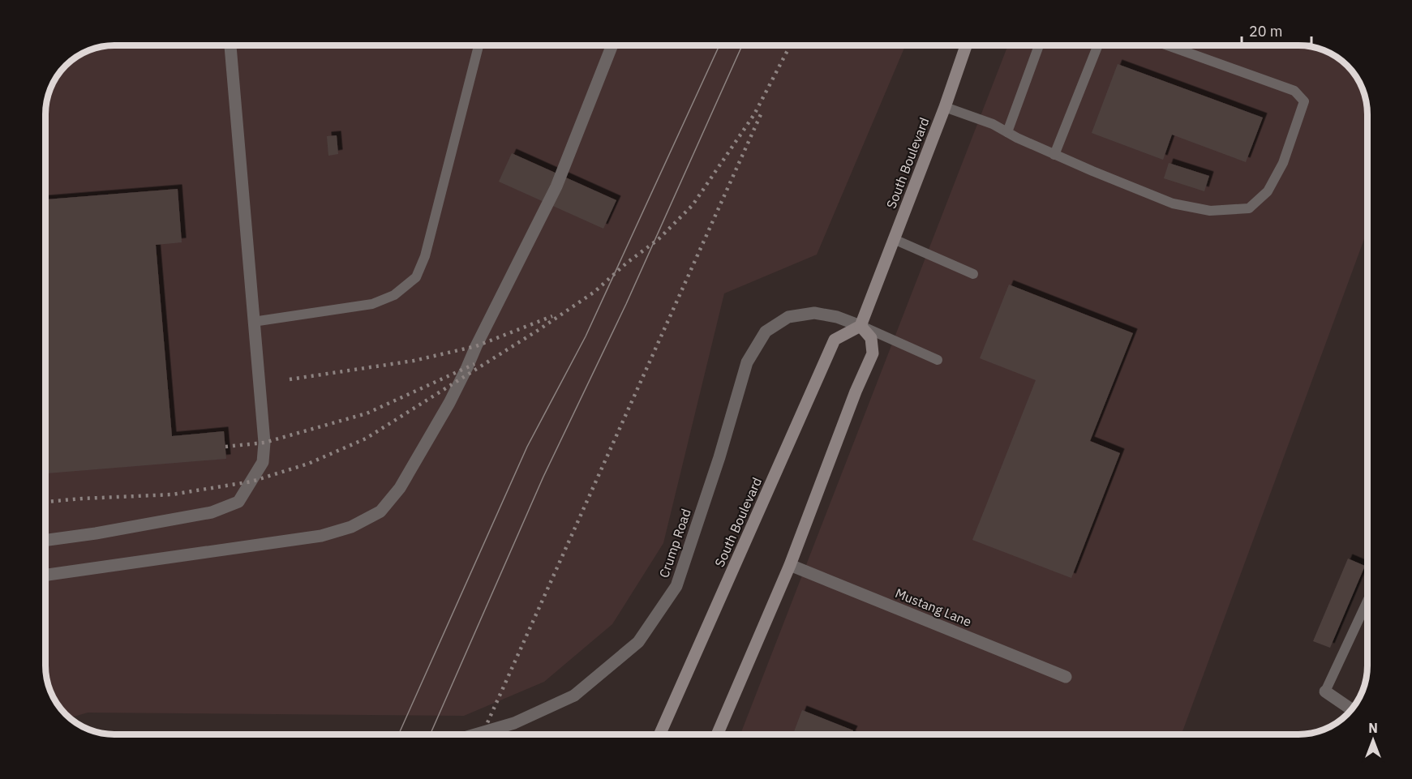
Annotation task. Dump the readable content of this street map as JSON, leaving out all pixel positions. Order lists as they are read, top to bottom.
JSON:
{
  "streets": {
    "main road": ["South Boulevard"],
    "street": ["Crump Road", "Mustang Lane"]
  },
  "crossings": [
    ["South Boulevard", "Crump Road"]
  ],
  "scale_bar": "20 m",
  "north": "top"
}
